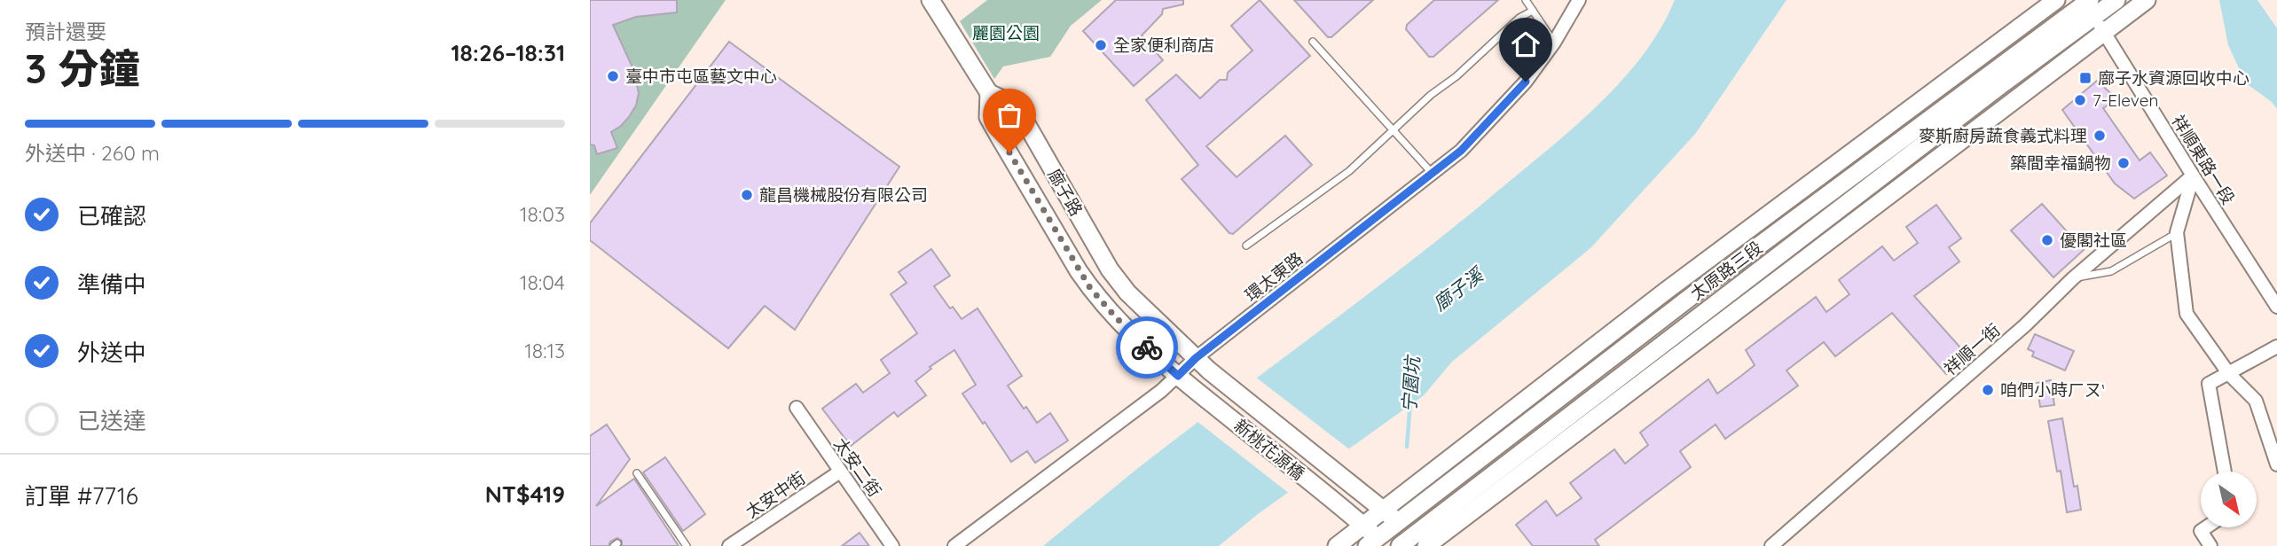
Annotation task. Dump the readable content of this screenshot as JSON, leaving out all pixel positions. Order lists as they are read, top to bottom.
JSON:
{
  "streets": {
    "main road": ["廍子路", "太原路三段", "新桃花源橋"],
    "street": [
      "祥順東路一段",
      "環太東路",
      "祥順一街",
      "太安二街",
      "太安中街"
    ]
  },
  "crossings": [
    ["祥順東路一段", "太原路三段"],
    ["祥順東路一段", "祥順一街"],
    ["廍子路", "環太東路"],
    ["廍子路", "新桃花源橋"],
    ["太原路三段", "新桃花源橋"],
    ["環太東路", "新桃花源橋"],
    ["太安二街", "太安中街"]
  ],
  "water": ["廍子溪", "宁園坑"],
  "parks": ["麗園公園"],
  "places": {
    "other": [
      "全家便利商店",
      "臺中市屯區藝文中心",
      "7-Eleven",
      "麥斯廚房蔬食義式料理",
      "築間幸福鍋物",
      "龍昌機械股份有限公司",
      "優閣社區",
      "咱們小時ㄏㄡˋ"
    ],
    "transit": ["廍子水資源回收中心"]
  },
  "north": "bottom right",
  "page": {
    "heading": ["3 分鐘", "預計還要", "18:26–18:31"],
    "panel": ["訂單 #7716", "NT$419"],
    "bar": "外送中 · 260 m",
    "list": [
      ["已確認", "18:03"],
      ["準備中", "18:04"],
      ["外送中", "18:13"],
      "已送達"
    ]
  }
}
